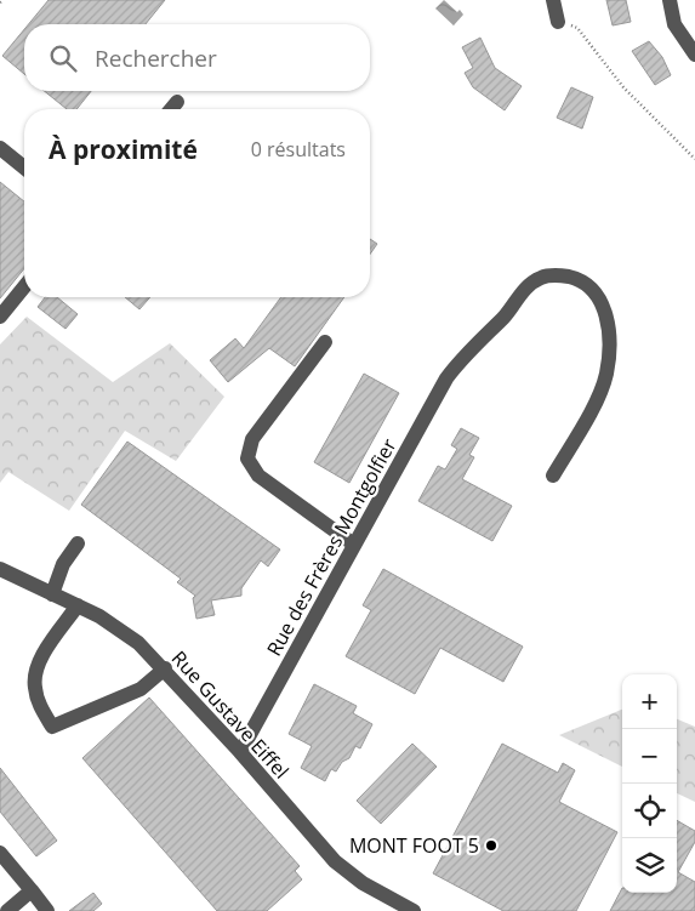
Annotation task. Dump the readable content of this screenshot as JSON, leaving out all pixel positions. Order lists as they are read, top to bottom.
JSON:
{
  "streets": {
    "street": ["Rue des Frères Montgolfier", "Rue Gustave Eiffel"]
  },
  "crossings": [
    ["Rue des Frères Montgolfier", "Rue Gustave Eiffel"]
  ],
  "places": ["MONT FOOT 5"],
  "page": {
    "search": "Rechercher",
    "heading": ["À proximité", "0 résultats"],
    "map_buttons": ["+", "−"]
  }
}
